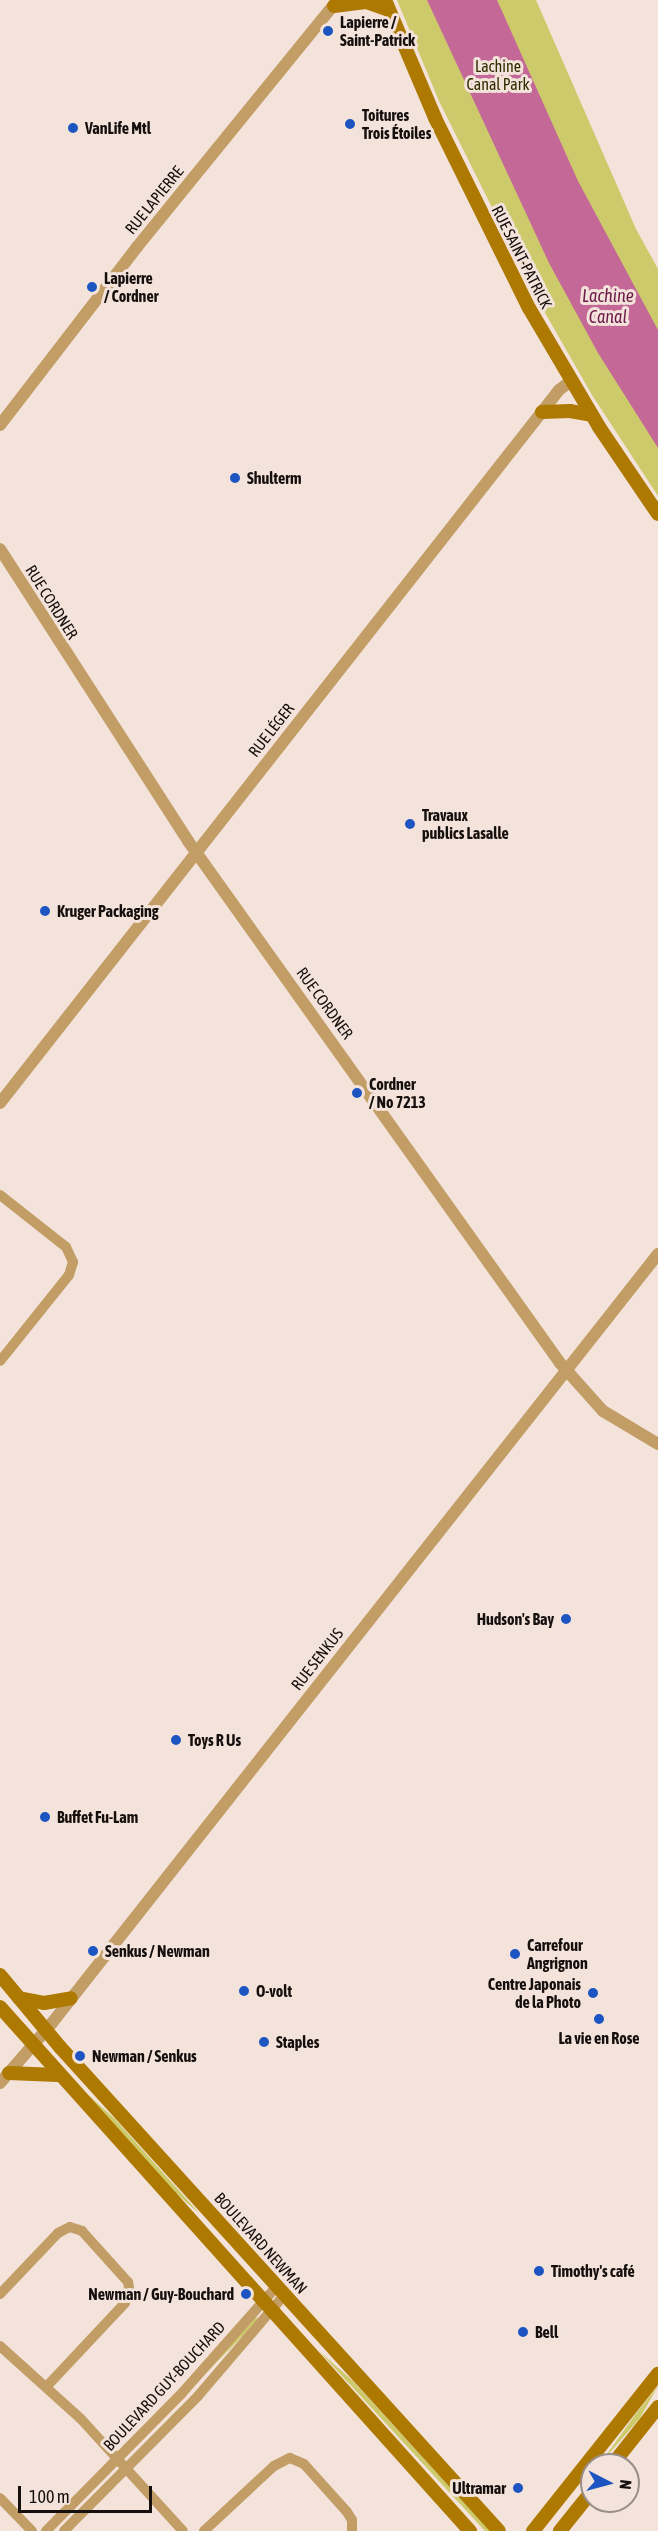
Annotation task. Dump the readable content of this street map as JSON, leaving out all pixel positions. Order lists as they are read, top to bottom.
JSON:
{
  "streets": {
    "main road": ["RUE SAINT-PATRICK", "BOULEVARD NEWMAN"],
    "street": [
      "RUE LAPIERRE",
      "RUE CORDNER",
      "RUE LÉGER",
      "RUE SENKUS",
      "BOULEVARD GUY-BOUCHARD"
    ]
  },
  "crossings": [
    ["RUE SAINT-PATRICK", "RUE LÉGER"],
    ["RUE CORDNER", "RUE LÉGER"],
    ["RUE CORDNER", "RUE SENKUS"],
    ["RUE SENKUS", "BOULEVARD NEWMAN"],
    ["BOULEVARD NEWMAN", "BOULEVARD GUY-BOUCHARD"]
  ],
  "water": ["Lachine Canal"],
  "parks": ["Lachine Canal Park"],
  "places": [
    "Lapierre / Saint-Patrick",
    "Toitures Trois Étoiles",
    "VanLife Mtl",
    "Lapierre / Cordner",
    "Shulterm",
    "Travaux publics Lasalle",
    "Kruger Packaging",
    "Cordner / No 7213",
    "Hudson's Bay",
    "Toys R Us",
    "Buffet Fu-Lam",
    "Senkus / Newman",
    "Carrefour Angrignon",
    "O-volt",
    "Centre Japonais de la Photo",
    "La vie en Rose",
    "Staples",
    "Newman / Senkus",
    "Timothy's café",
    "Newman / Guy-Bouchard",
    "Bell",
    "Ultramar"
  ],
  "scale_bar": "100 m",
  "north": "right"
}
